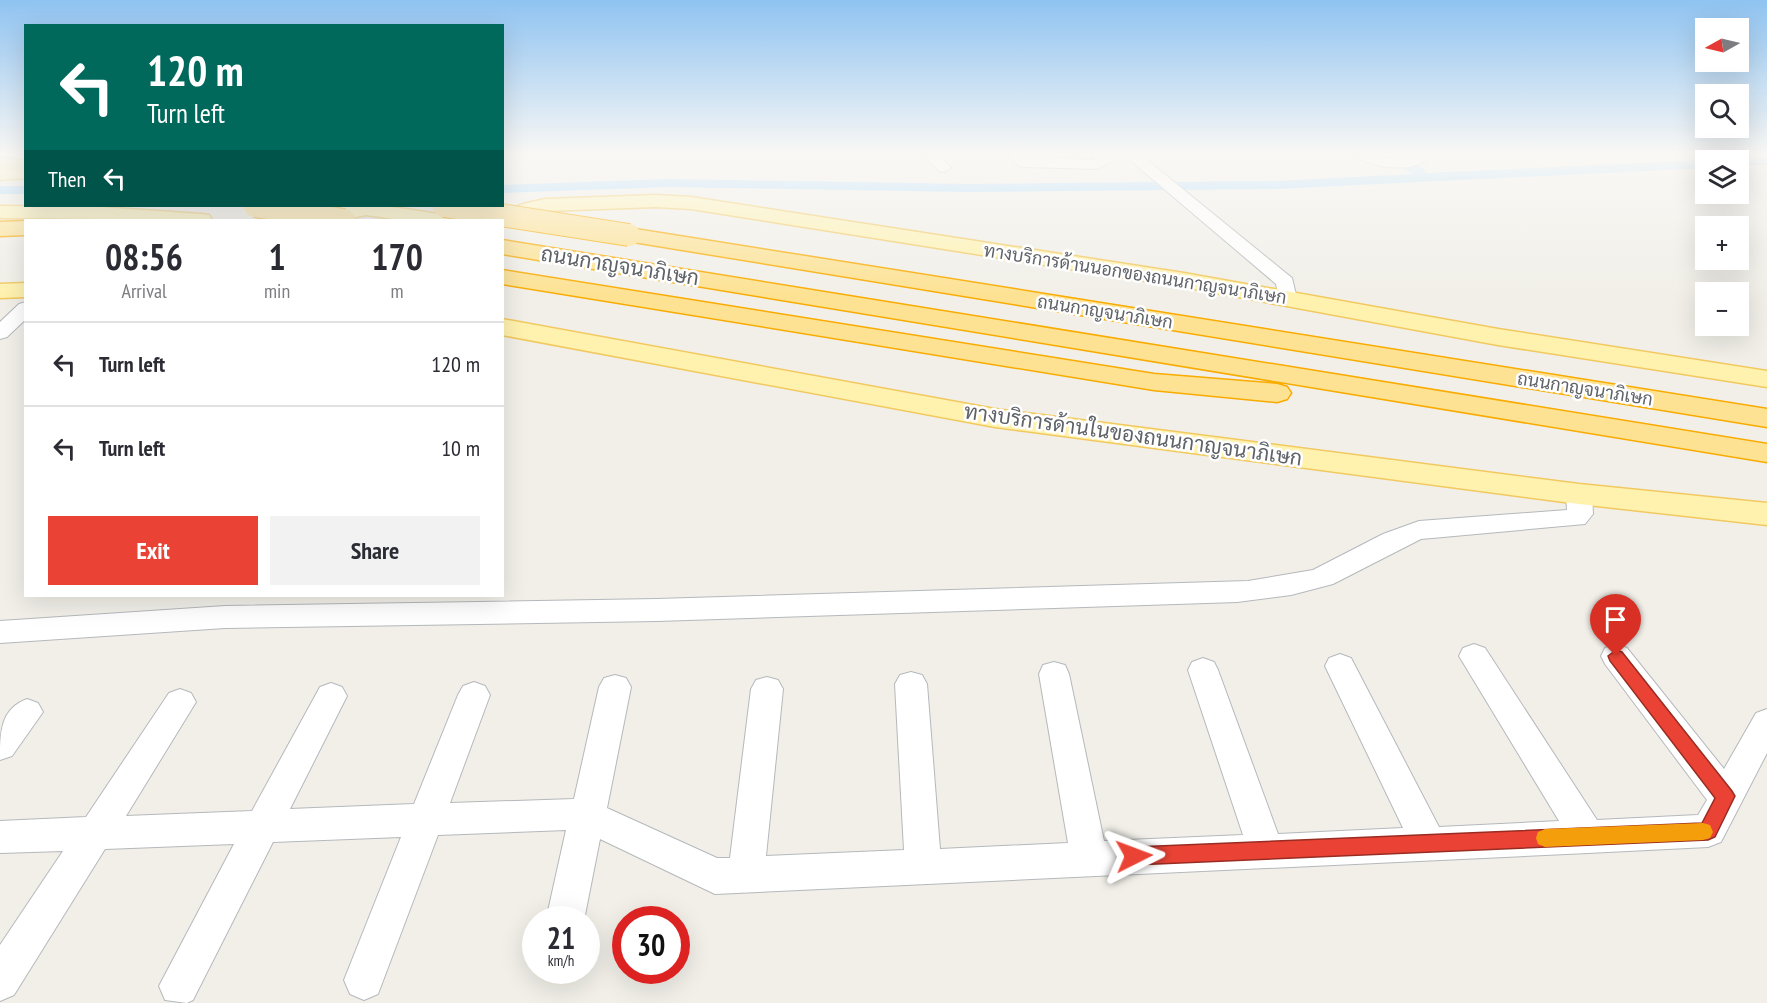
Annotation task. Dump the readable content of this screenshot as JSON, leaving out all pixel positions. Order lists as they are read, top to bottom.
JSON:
{
  "streets": {
    "highway": ["ถนนกาญจนาภิเษก"],
    "main road": ["ทางบริการด้านนอกของถนนกาญจนาภิเษก", "ทางบริการด้านในของถนนกาญจนาภิเษก"]
  },
  "north": "left",
  "page": {
    "map_buttons": ["+", "−"],
    "turn": ["120 m", "Turn left"],
    "then": "Then",
    "eta": [
      "08:56",
      "Arrival",
      "1",
      "min",
      "170",
      "m"
    ],
    "list": [
      {
        "name": "Turn left",
        "value": "120 m"
      },
      {
        "name": "Turn left",
        "value": "10 m"
      }
    ],
    "buttons": ["Exit", "Share"],
    "speed": "21 km/h",
    "limit": "30"
  }
}
